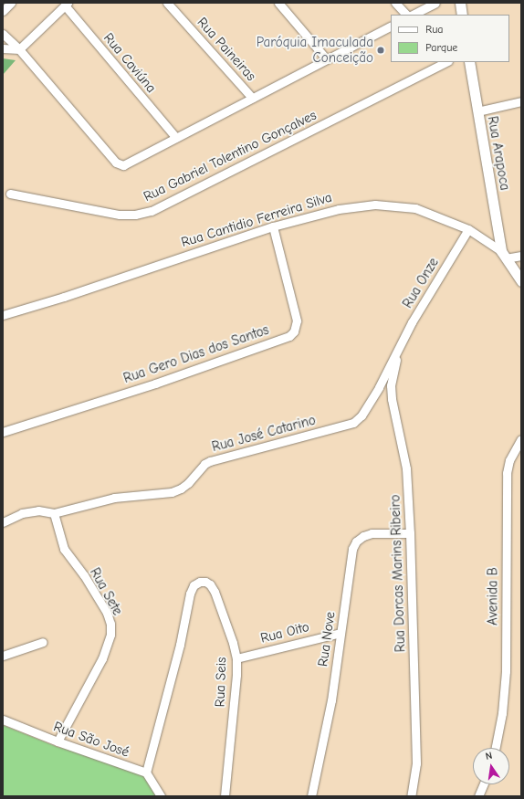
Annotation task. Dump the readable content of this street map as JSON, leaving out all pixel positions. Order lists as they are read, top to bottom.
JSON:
{
  "streets": {
    "street": [
      "Rua Paineiras",
      "Rua Caviúna",
      "Rua Arapoca",
      "Rua Gabriel Tolentino Gonçalves",
      "Rua Cantidio Ferreira Silva",
      "Rua Onze",
      "Rua Gero Dias dos Santos",
      "Rua José Catarino",
      "Rua Dorcas Marins Ribeiro",
      "Rua Sete",
      "Avenida B",
      "Rua Oito",
      "Rua Nove",
      "Rua Seis",
      "Rua São José"
    ]
  },
  "crossings": [
    ["Rua Arapoca", "Rua Cantidio Ferreira Silva"],
    ["Rua Cantidio Ferreira Silva", "Rua Onze"],
    ["Rua Cantidio Ferreira Silva", "Rua Gero Dias dos Santos"],
    ["Rua Onze", "Rua José Catarino"],
    ["Rua Onze", "Rua Dorcas Marins Ribeiro"],
    ["Rua José Catarino", "Rua Dorcas Marins Ribeiro"],
    ["Rua José Catarino", "Rua Sete"],
    ["Rua Dorcas Marins Ribeiro", "Rua Nove"],
    ["Rua Sete", "Rua São José"],
    ["Rua Oito", "Rua Nove"],
    ["Rua Oito", "Rua Seis"],
    ["Rua Seis", "Rua São José"]
  ],
  "places": ["Paróquia Imaculada Conceição"],
  "legend": ["Rua", "Parque"],
  "north": "top"
}
